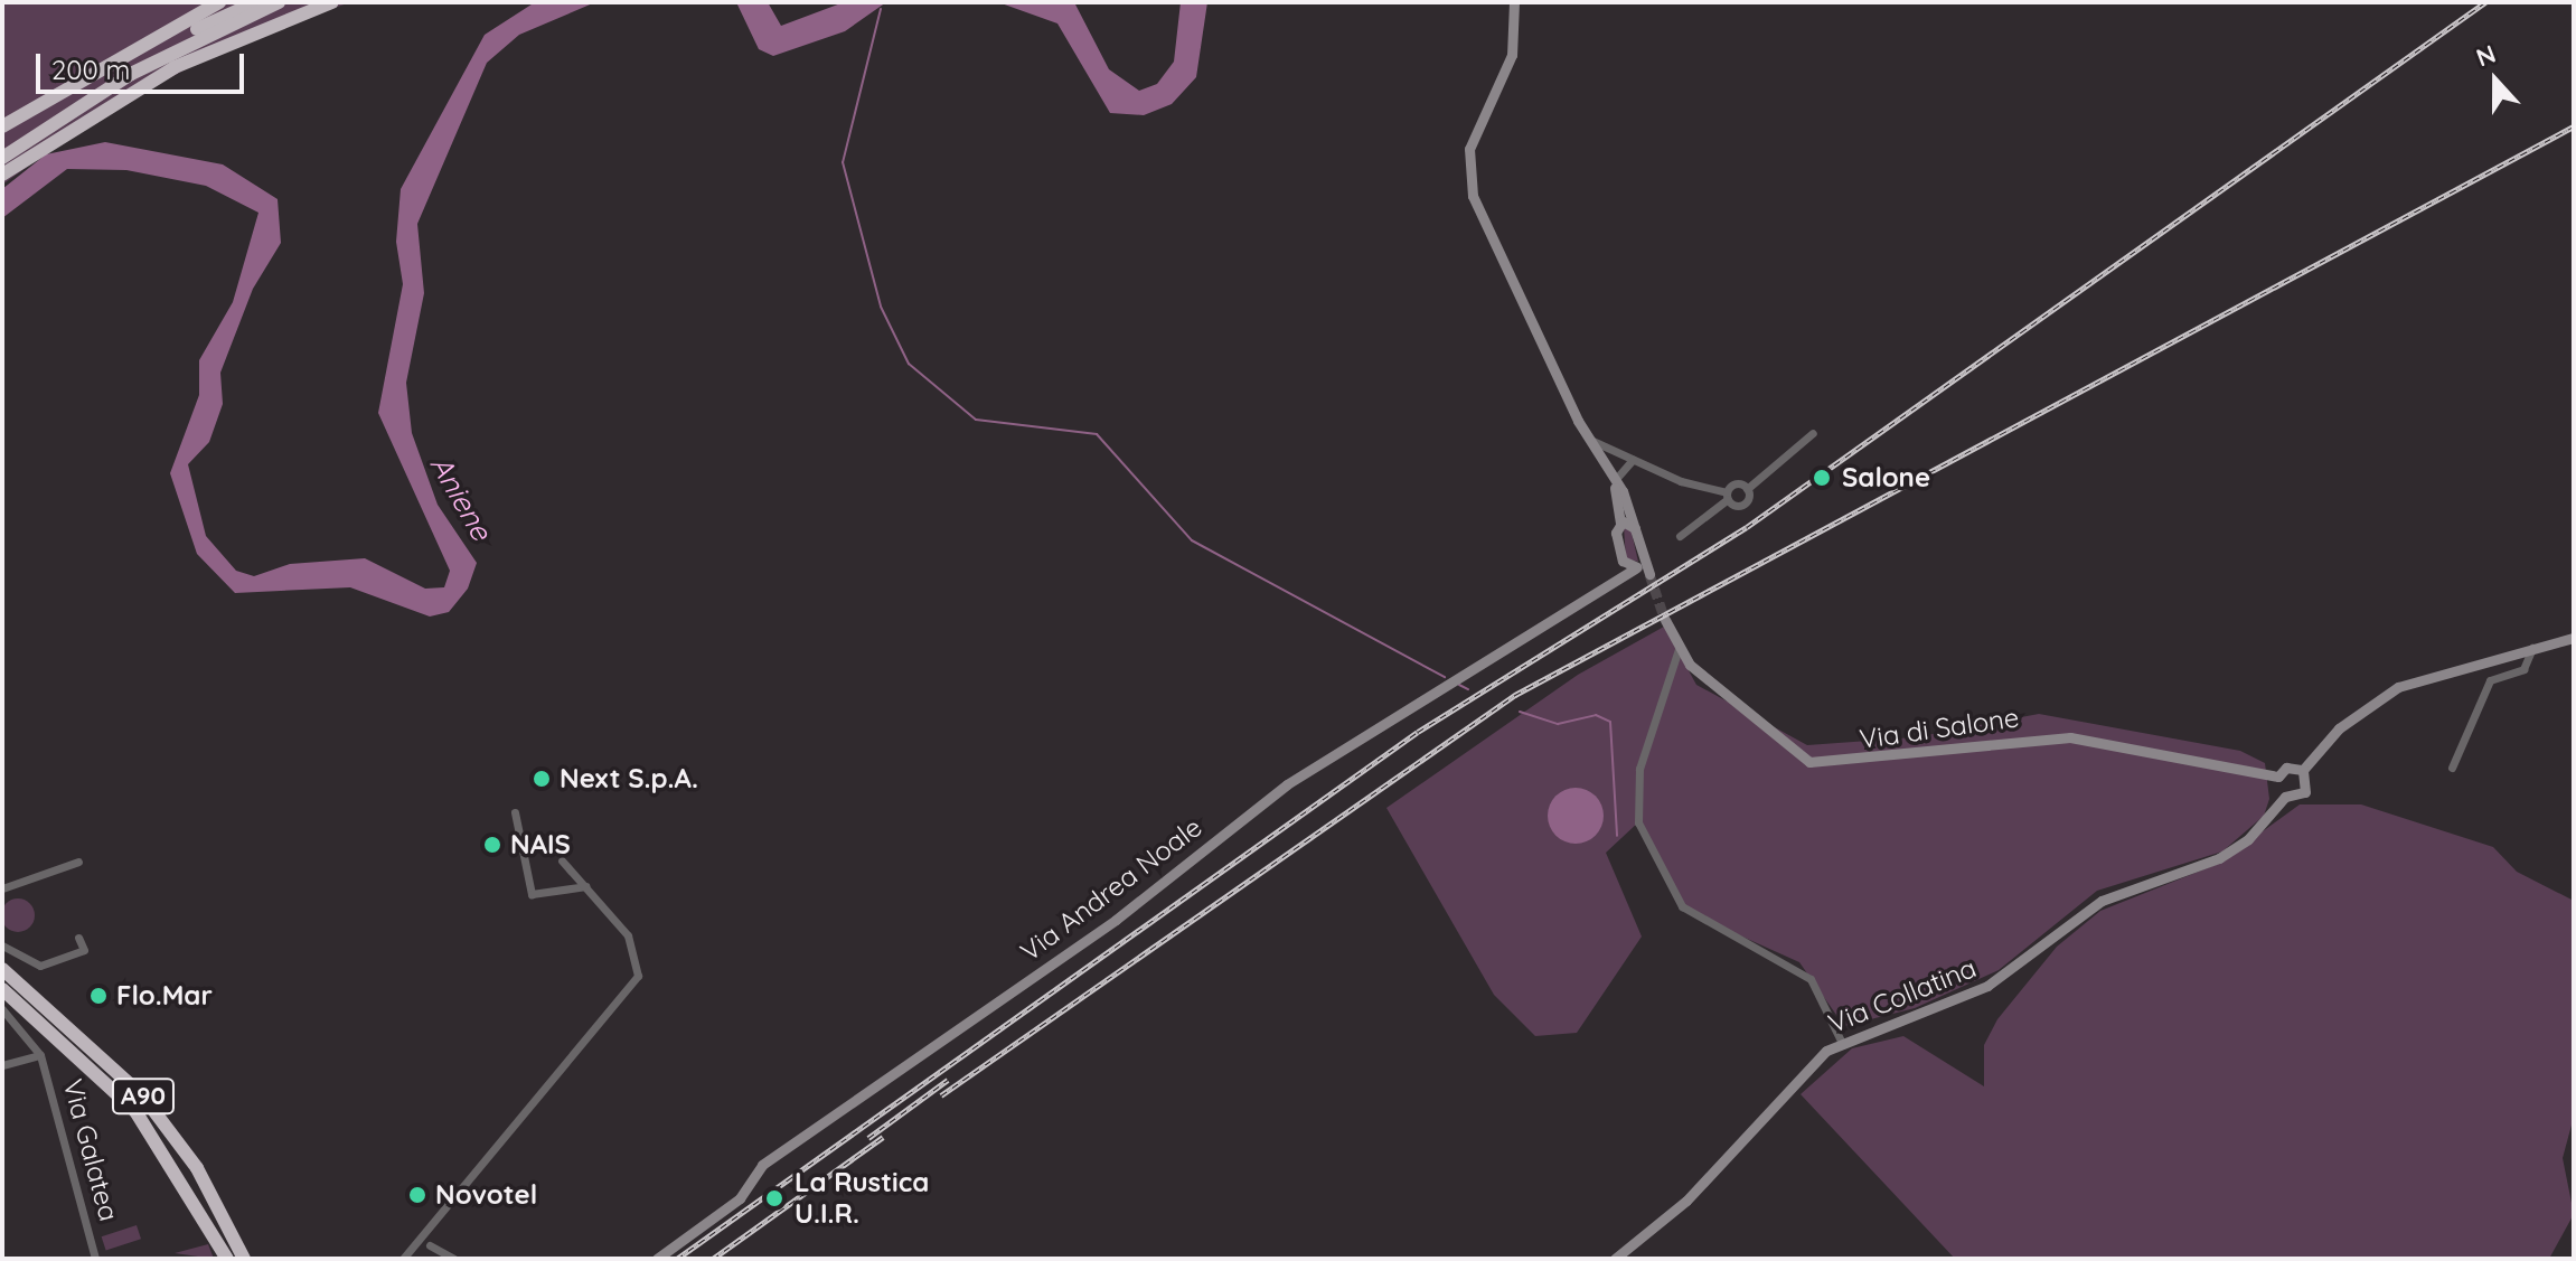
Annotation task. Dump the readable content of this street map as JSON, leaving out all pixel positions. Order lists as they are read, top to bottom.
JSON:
{
  "streets": {
    "highway": ["A90"],
    "street": [
      "Via di Salone",
      "Via Andrea Noale",
      "Via Collatina",
      "Via Galatea"
    ]
  },
  "water": ["Aniene"],
  "places": [
    "Salone",
    "Next S.p.A.",
    "NAIS",
    "Flo.Mar",
    "Novotel",
    "La Rustica U.I.R."
  ],
  "scale_bar": "200 m",
  "north": "top"
}
